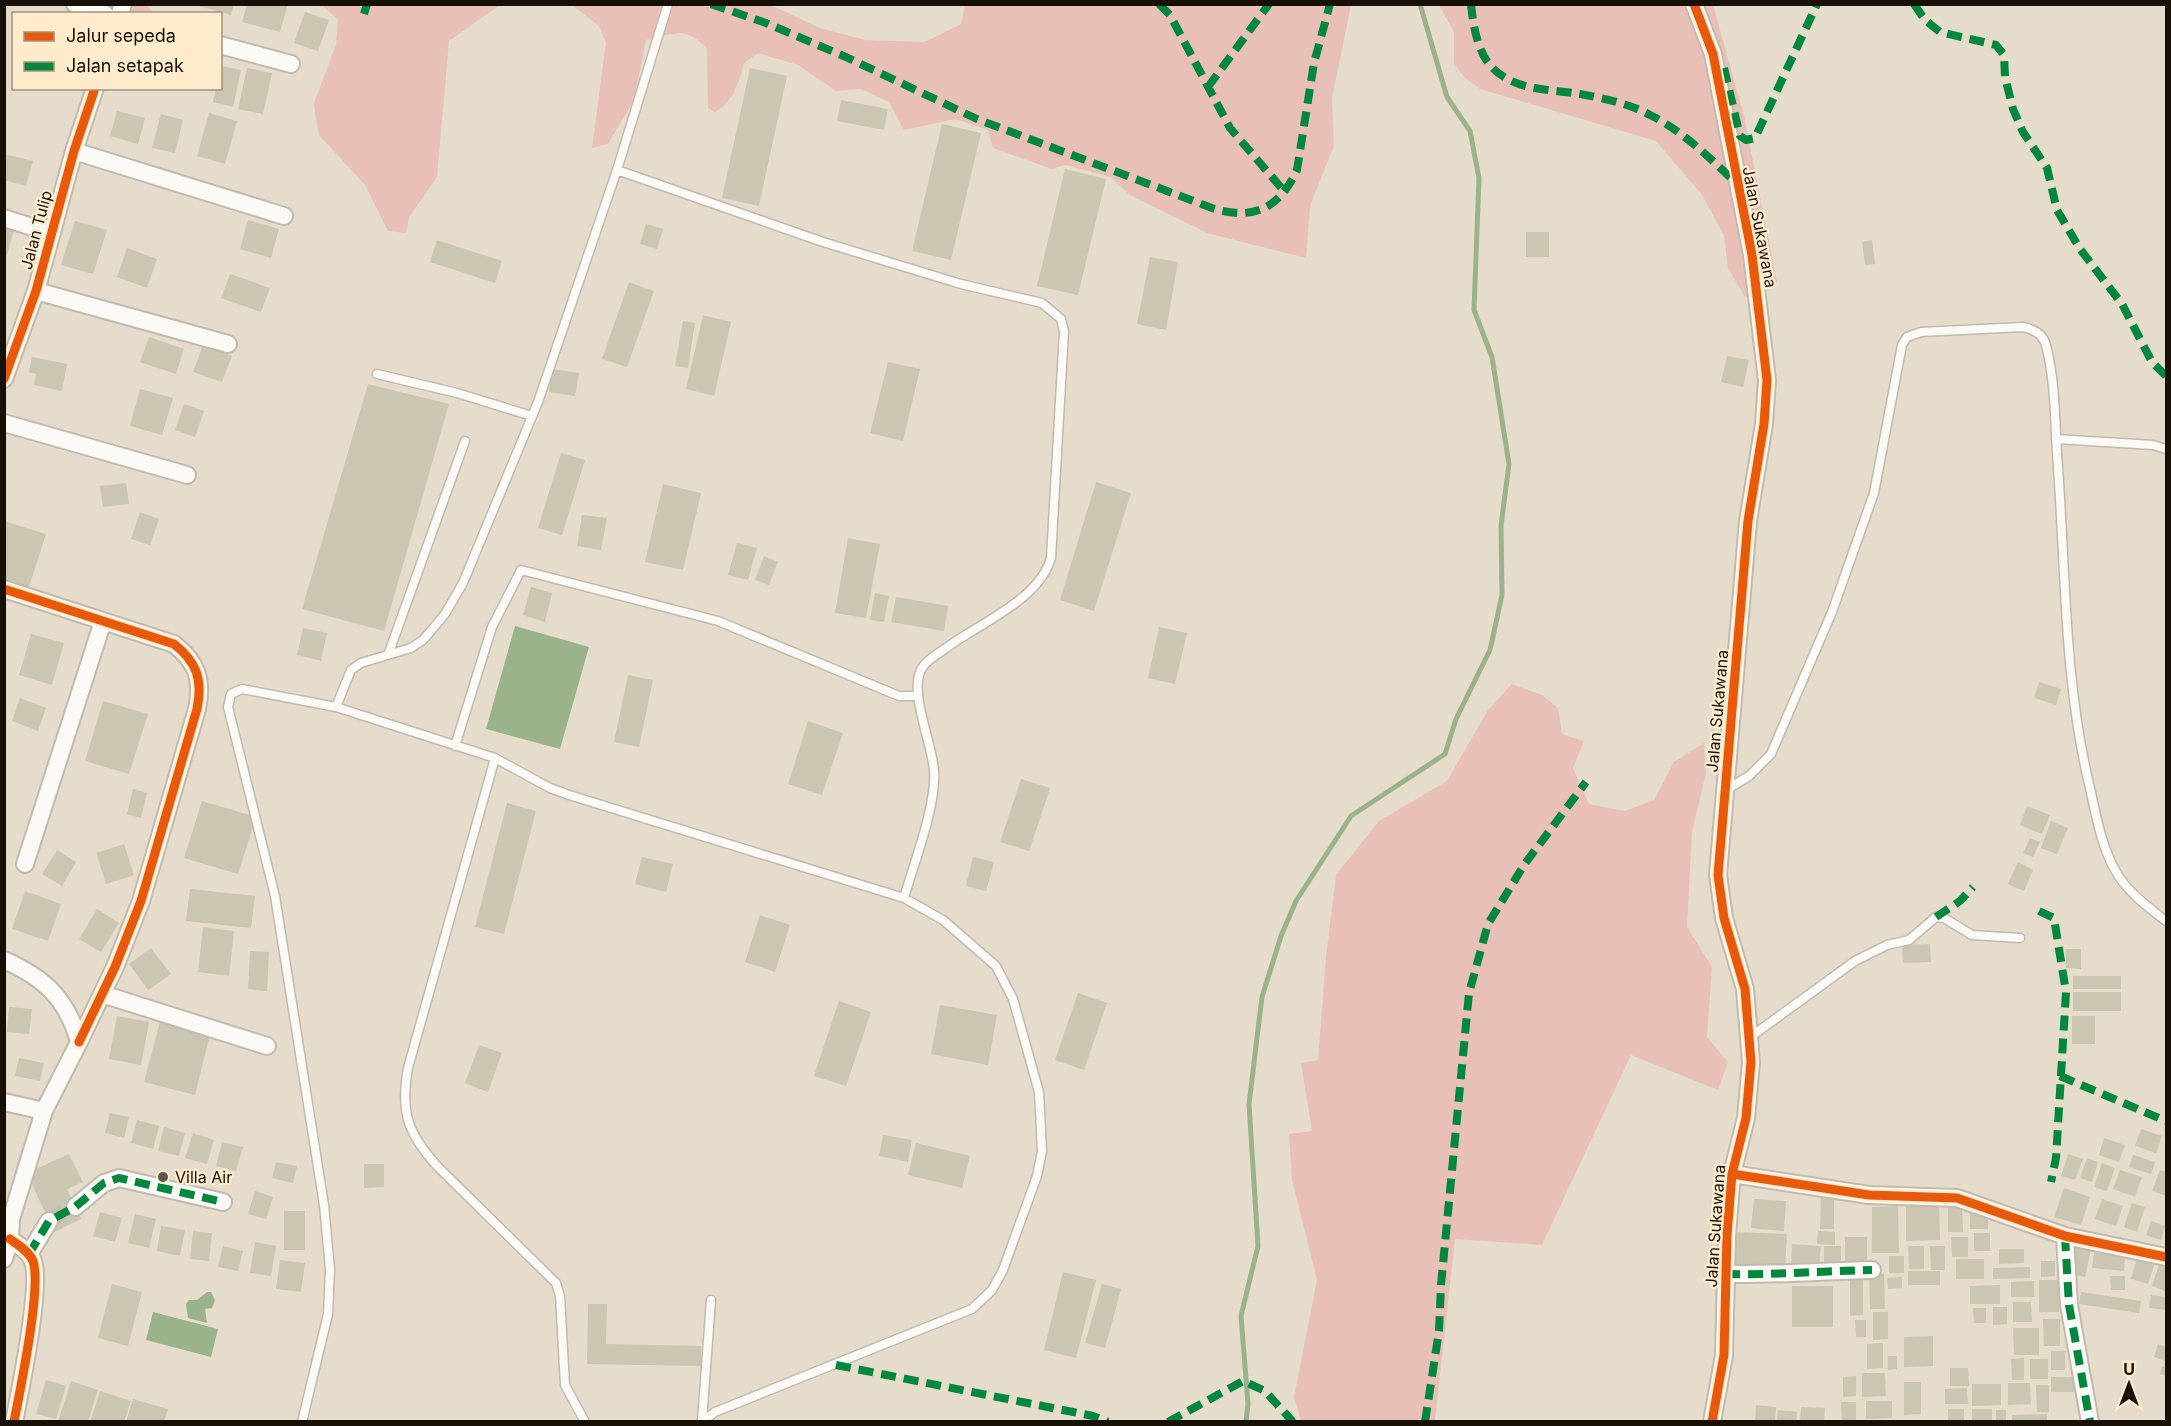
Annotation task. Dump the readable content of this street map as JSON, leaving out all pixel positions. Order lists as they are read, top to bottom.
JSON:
{
  "streets": {
    "street": ["Jalan Sukawana", "Jalan Tulip"]
  },
  "places": ["Villa Air"],
  "legend": ["Jalur sepeda", "Jalan setapak"],
  "north": "top"
}
